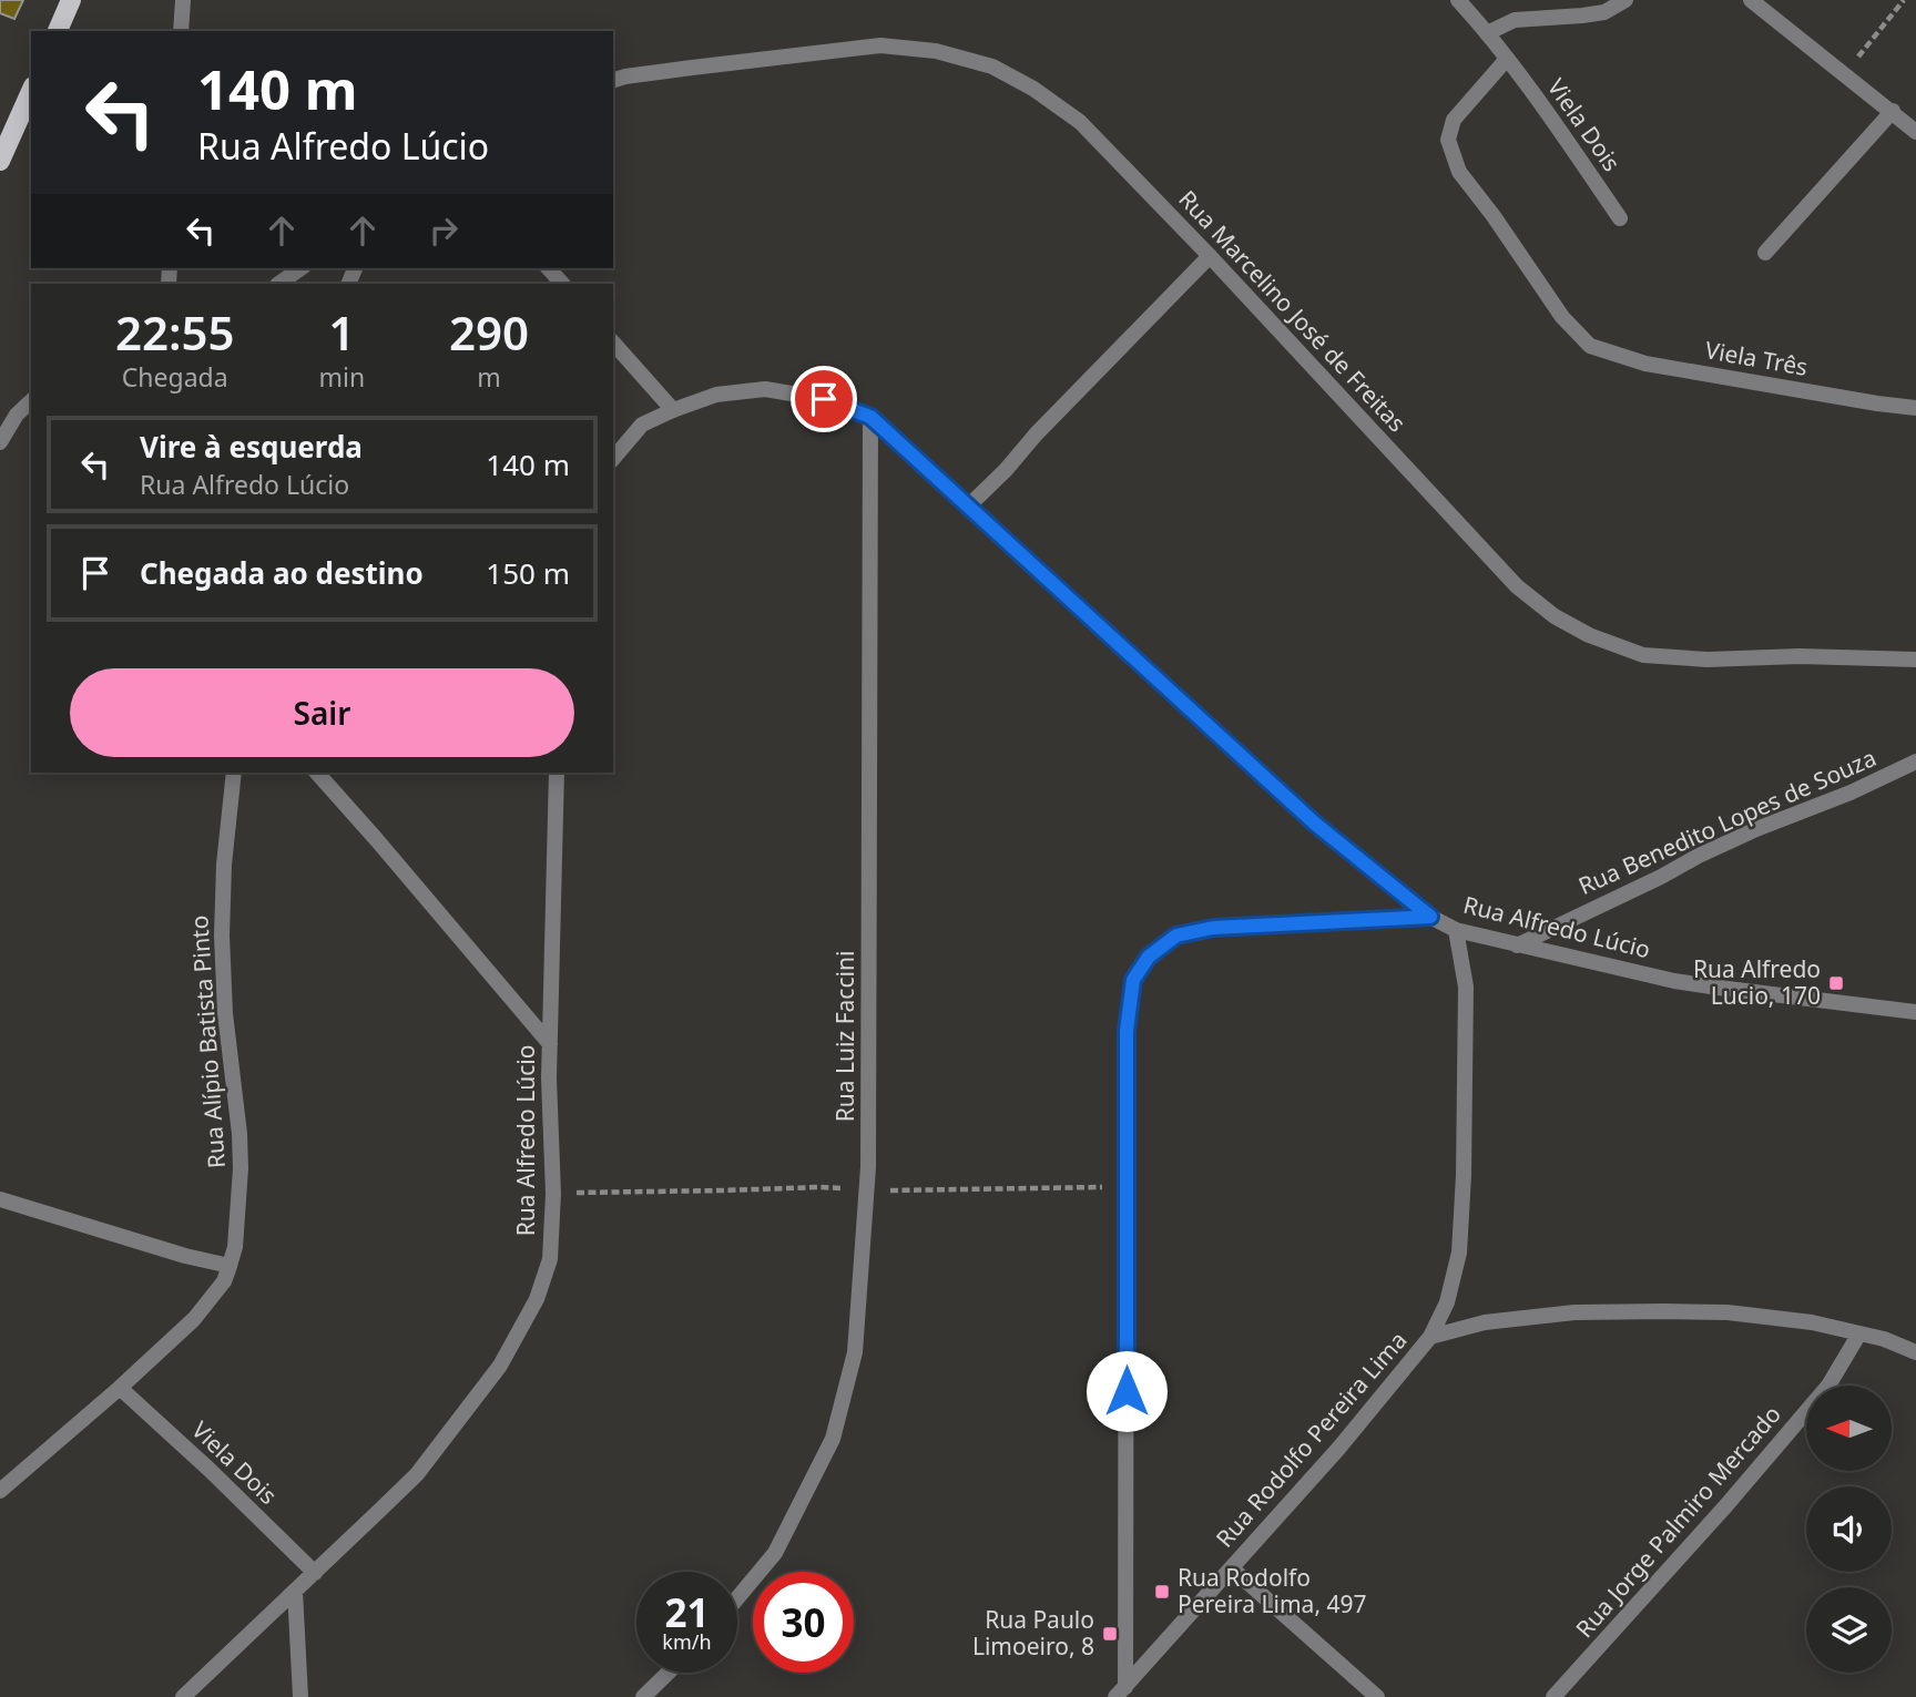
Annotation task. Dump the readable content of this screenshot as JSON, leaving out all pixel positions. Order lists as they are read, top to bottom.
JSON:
{
  "streets": {
    "street": [
      "Viela Dois",
      "Rua Marcelino José de Freitas",
      "Viela Três",
      "Rua Benedito Lopes de Souza",
      "Rua Alfredo Lúcio",
      "Rua Luiz Faccini",
      "Rua Alípio Batista Pinto",
      "Rua Rodolfo Pereira Lima",
      "Rua Jorge Palmiro Mercado"
    ]
  },
  "crossings": [
    ["Viela Dois", "Viela Três"],
    ["Viela Dois", "Rua Alfredo Lúcio"],
    ["Viela Dois", "Rua Alípio Batista Pinto"],
    ["Rua Benedito Lopes de Souza", "Rua Alfredo Lúcio"],
    ["Rua Alfredo Lúcio", "Rua Luiz Faccini"],
    ["Rua Rodolfo Pereira Lima", "Rua Jorge Palmiro Mercado"]
  ],
  "places": {
    "transit": ["Rua Alfredo Lucio, 170", "Rua Rodolfo Pereira Lima, 497", "Rua Paulo Limoeiro, 8"]
  },
  "north": "left",
  "page": {
    "turn": ["140 m", "Rua Alfredo Lúcio"],
    "eta": [
      "22:55",
      "Chegada",
      "1",
      "min",
      "290",
      "m"
    ],
    "list": [
      {
        "name": "Vire à esquerda",
        "note": "Rua Alfredo Lúcio",
        "value": "140 m"
      },
      {
        "name": "Chegada ao destino",
        "value": "150 m"
      }
    ],
    "buttons": "Sair",
    "speed": "21 km/h",
    "limit": "30"
  }
}
